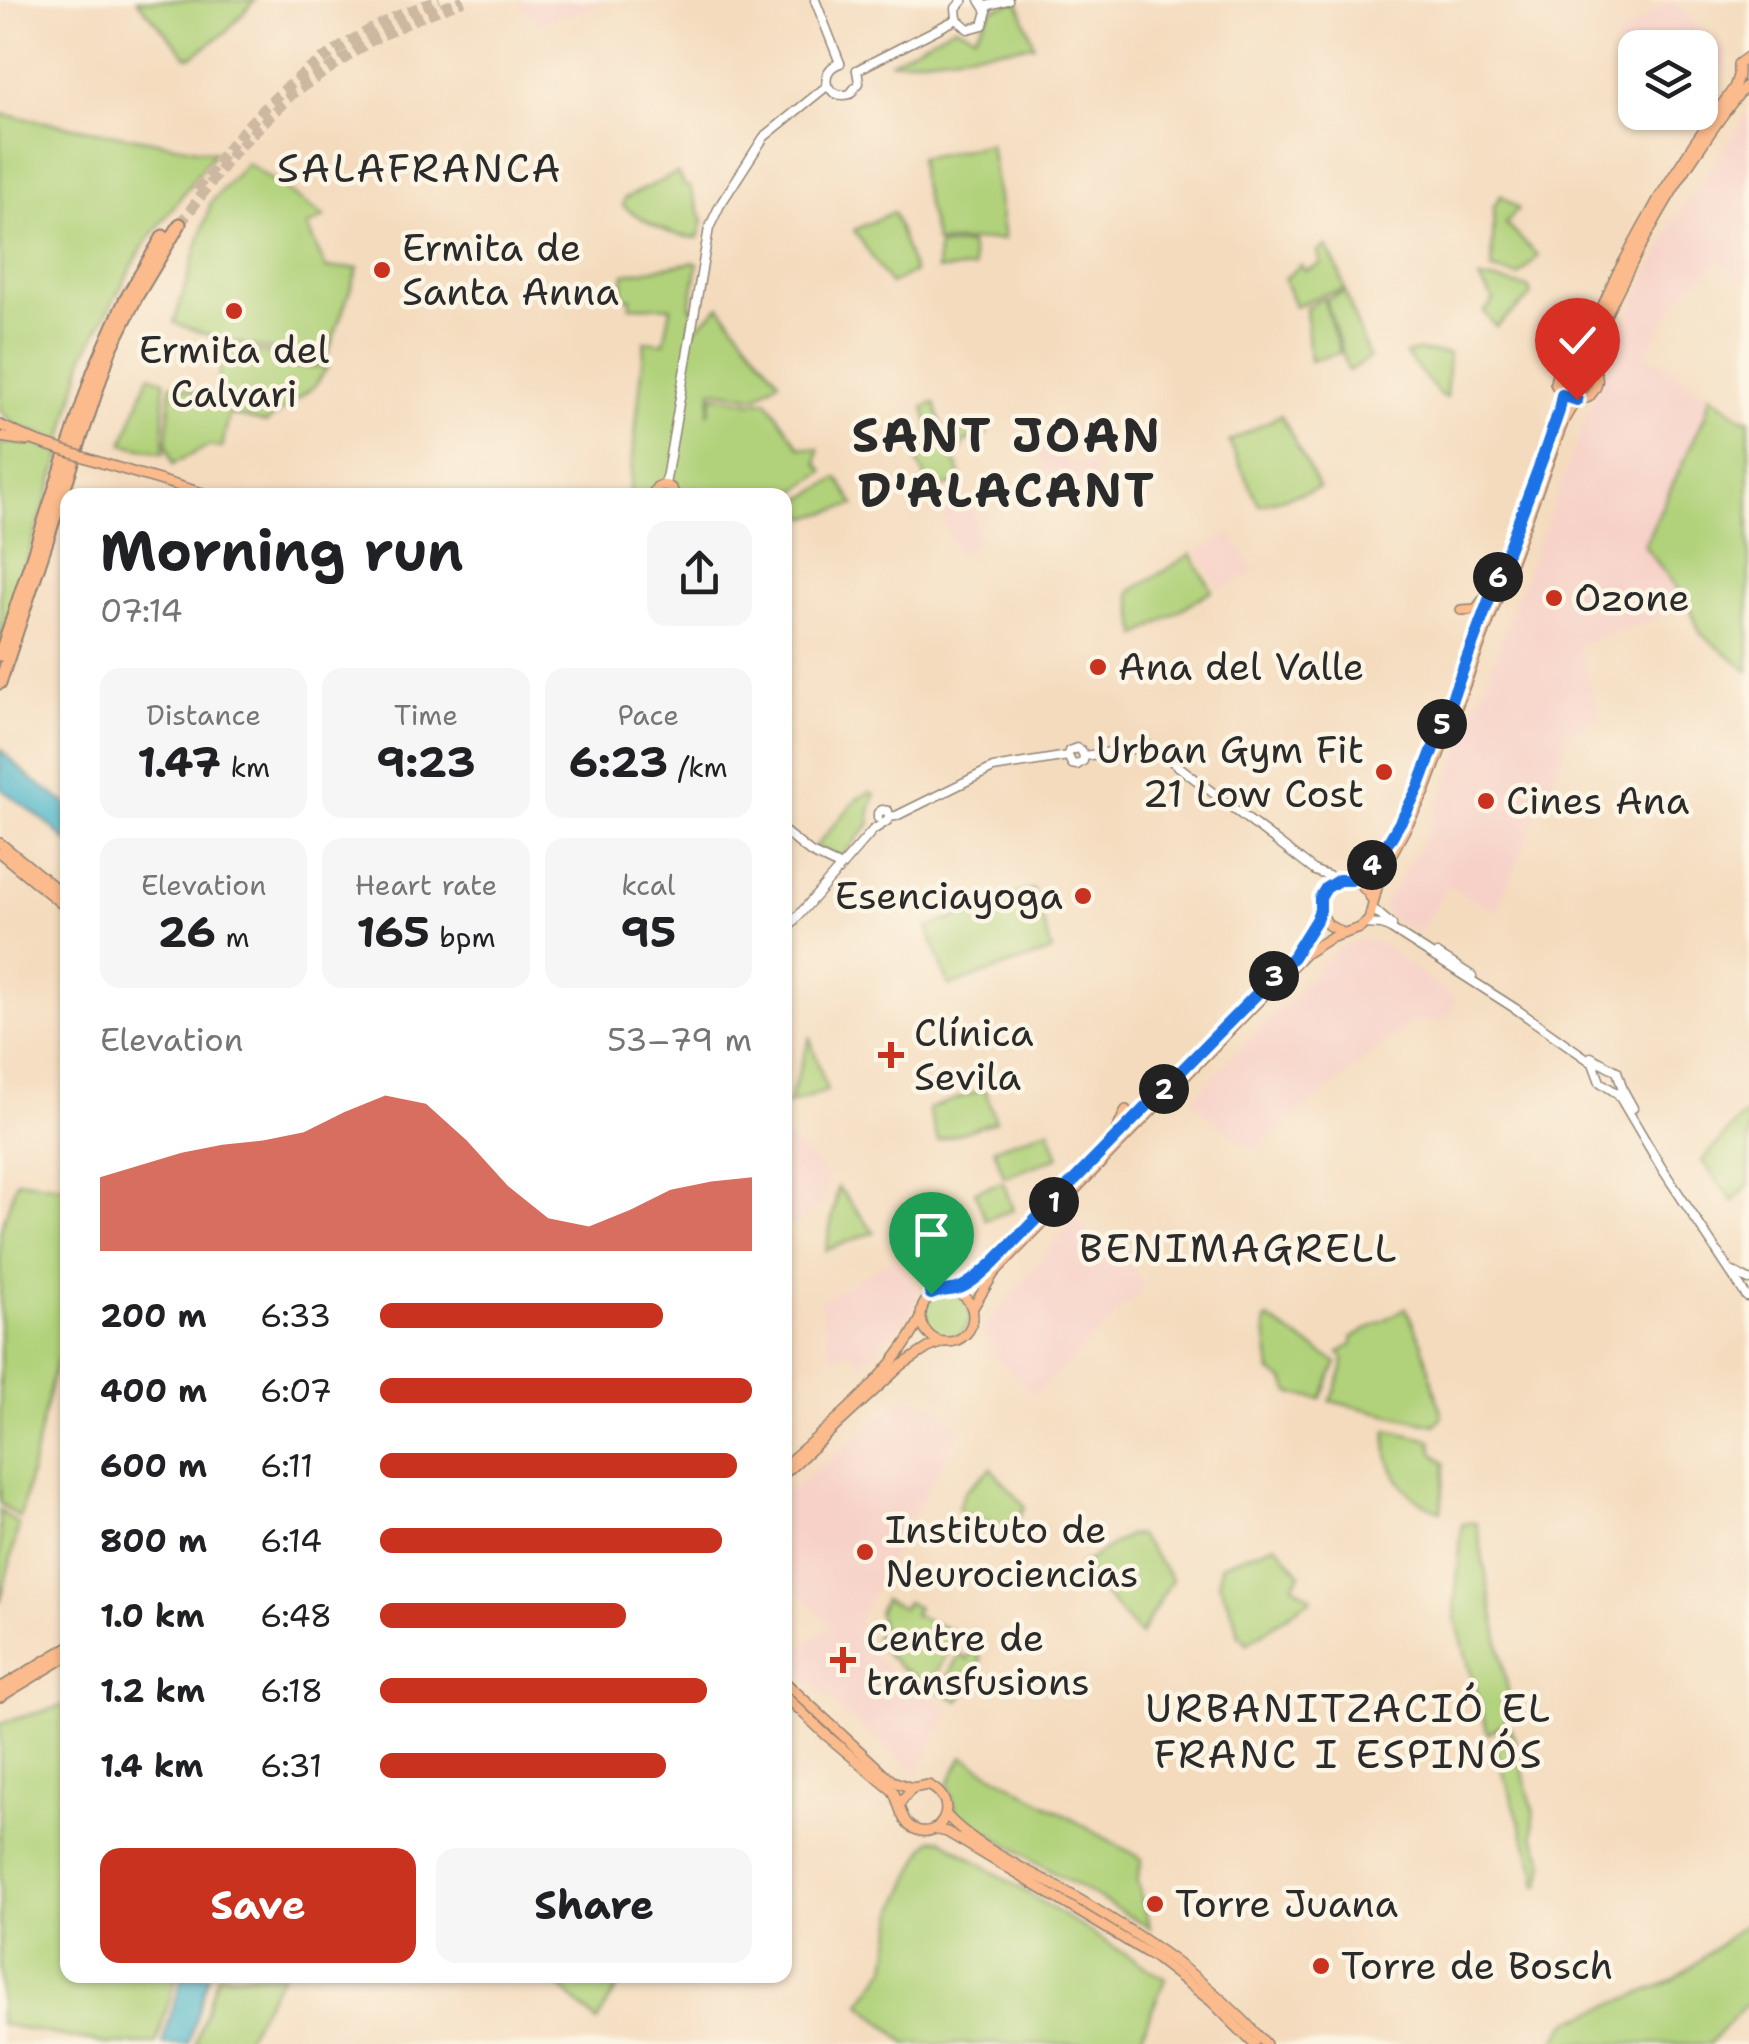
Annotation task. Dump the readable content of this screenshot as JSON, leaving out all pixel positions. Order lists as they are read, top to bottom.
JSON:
{
  "districts": [
    "SALAFRANCA",
    "SANT JOAN D'ALACANT",
    "BENIMAGRELL",
    "URBANITZACIÓ EL FRANC I ESPINÓS"
  ],
  "places": {
    "other": [
      "Ermita de Santa Anna",
      "Ermita del Calvari",
      "Ozone",
      "Ana del Valle",
      "Urban Gym Fit 21 Low Cost",
      "Cines Ana",
      "Esenciayoga",
      "Instituto de Neurociencias",
      "Torre Juana",
      "Torre de Bosch"
    ],
    "health": ["Clínica Sevila", "Centre de transfusions"]
  },
  "page": {
    "heading": ["Morning run", "07:14"],
    "pins": [
      "6",
      "5",
      "4",
      "3",
      "2",
      "1"
    ],
    "stats": [
      ["Distance", "1.47 km"],
      ["Time", "9:23"],
      ["Pace", "6:23 /km"],
      ["Elevation", "26 m"],
      ["Heart rate", "165 bpm"],
      ["kcal", "95"]
    ],
    "chart": ["Elevation", "53–79 m"],
    "list": [
      {
        "name": "200 m",
        "note": "6:33"
      },
      {
        "name": "400 m",
        "note": "6:07"
      },
      {
        "name": "600 m",
        "note": "6:11"
      },
      {
        "name": "800 m",
        "note": "6:14"
      },
      {
        "name": "1.0 km",
        "note": "6:48"
      },
      {
        "name": "1.2 km",
        "note": "6:18"
      },
      {
        "name": "1.4 km",
        "note": "6:31"
      }
    ],
    "buttons": ["Save", "Share"]
  }
}
